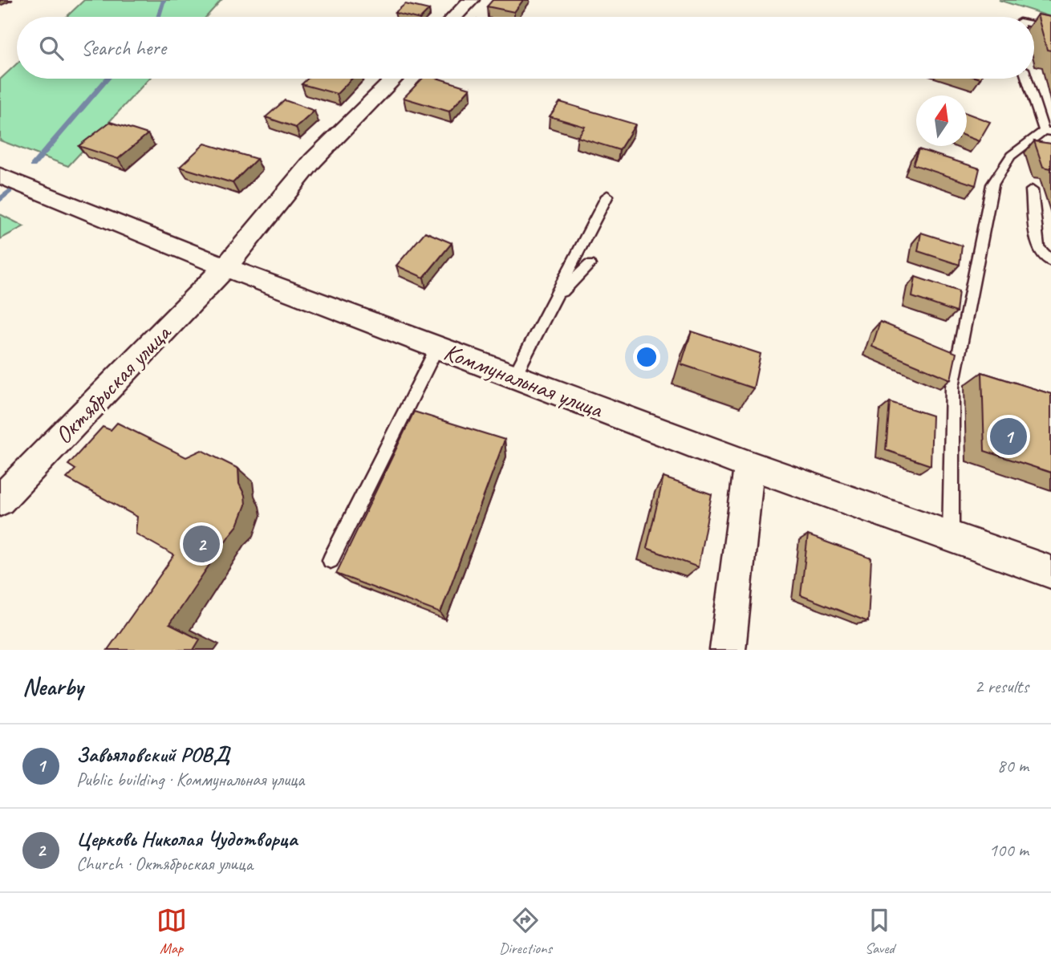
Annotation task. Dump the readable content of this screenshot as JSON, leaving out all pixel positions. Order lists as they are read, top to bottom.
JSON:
{
  "streets": {
    "street": ["Коммунальная улица", "Октябрьская улица"]
  },
  "crossings": [
    ["Коммунальная улица", "Октябрьская улица"]
  ],
  "north": "top",
  "page": {
    "search": "Search here",
    "pins": ["1", "2"],
    "heading": ["Nearby", "2 results"],
    "list": [
      {
        "mark": "1",
        "name": "Завьяловский РОВД",
        "note": "Public building · Коммунальная улица",
        "value": "80 m"
      },
      {
        "mark": "2",
        "name": "Церковь Николая Чудотворца",
        "note": "Church · Октябрьская улица",
        "value": "100 m"
      }
    ],
    "nav": ["Map", "Directions", "Saved"]
  }
}
